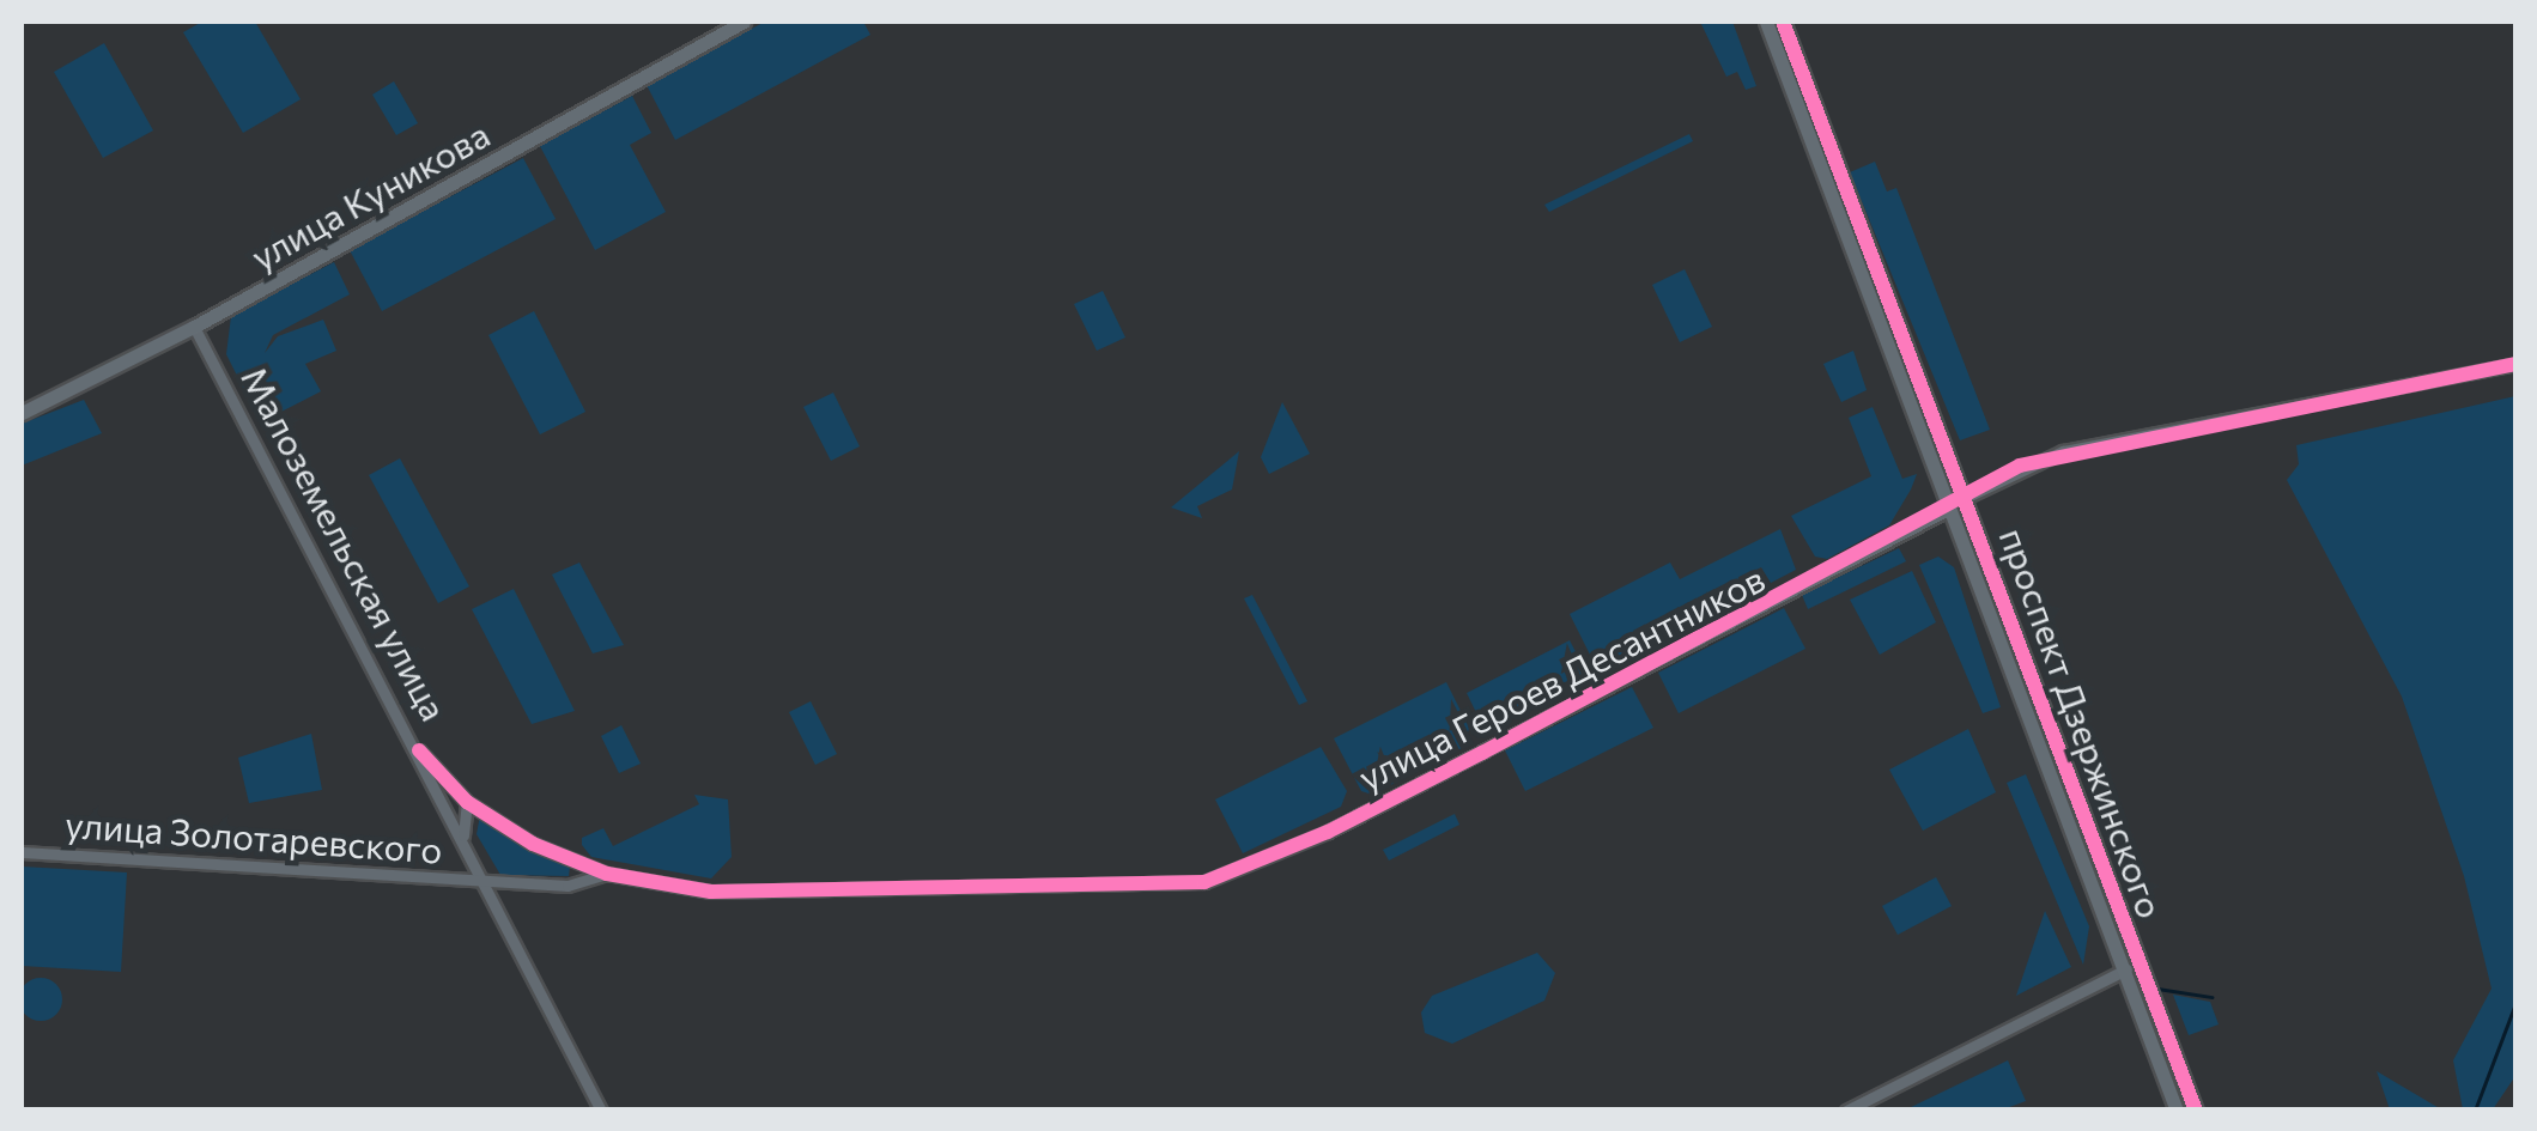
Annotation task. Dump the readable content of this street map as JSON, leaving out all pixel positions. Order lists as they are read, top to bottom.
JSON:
{
  "streets": {
    "street": [
      "улица Куникова",
      "Малоземельская улица",
      "улица Героев Десантников",
      "проспект Дзержинского",
      "улица Золотаревского"
    ]
  },
  "crossings": [
    ["улица Куникова", "Малоземельская улица"],
    ["Малоземельская улица", "улица Героев Десантников"],
    ["Малоземельская улица", "улица Золотаревского"],
    ["улица Героев Десантников", "проспект Дзержинского"],
    ["улица Героев Десантников", "улица Золотаревского"]
  ]
}
